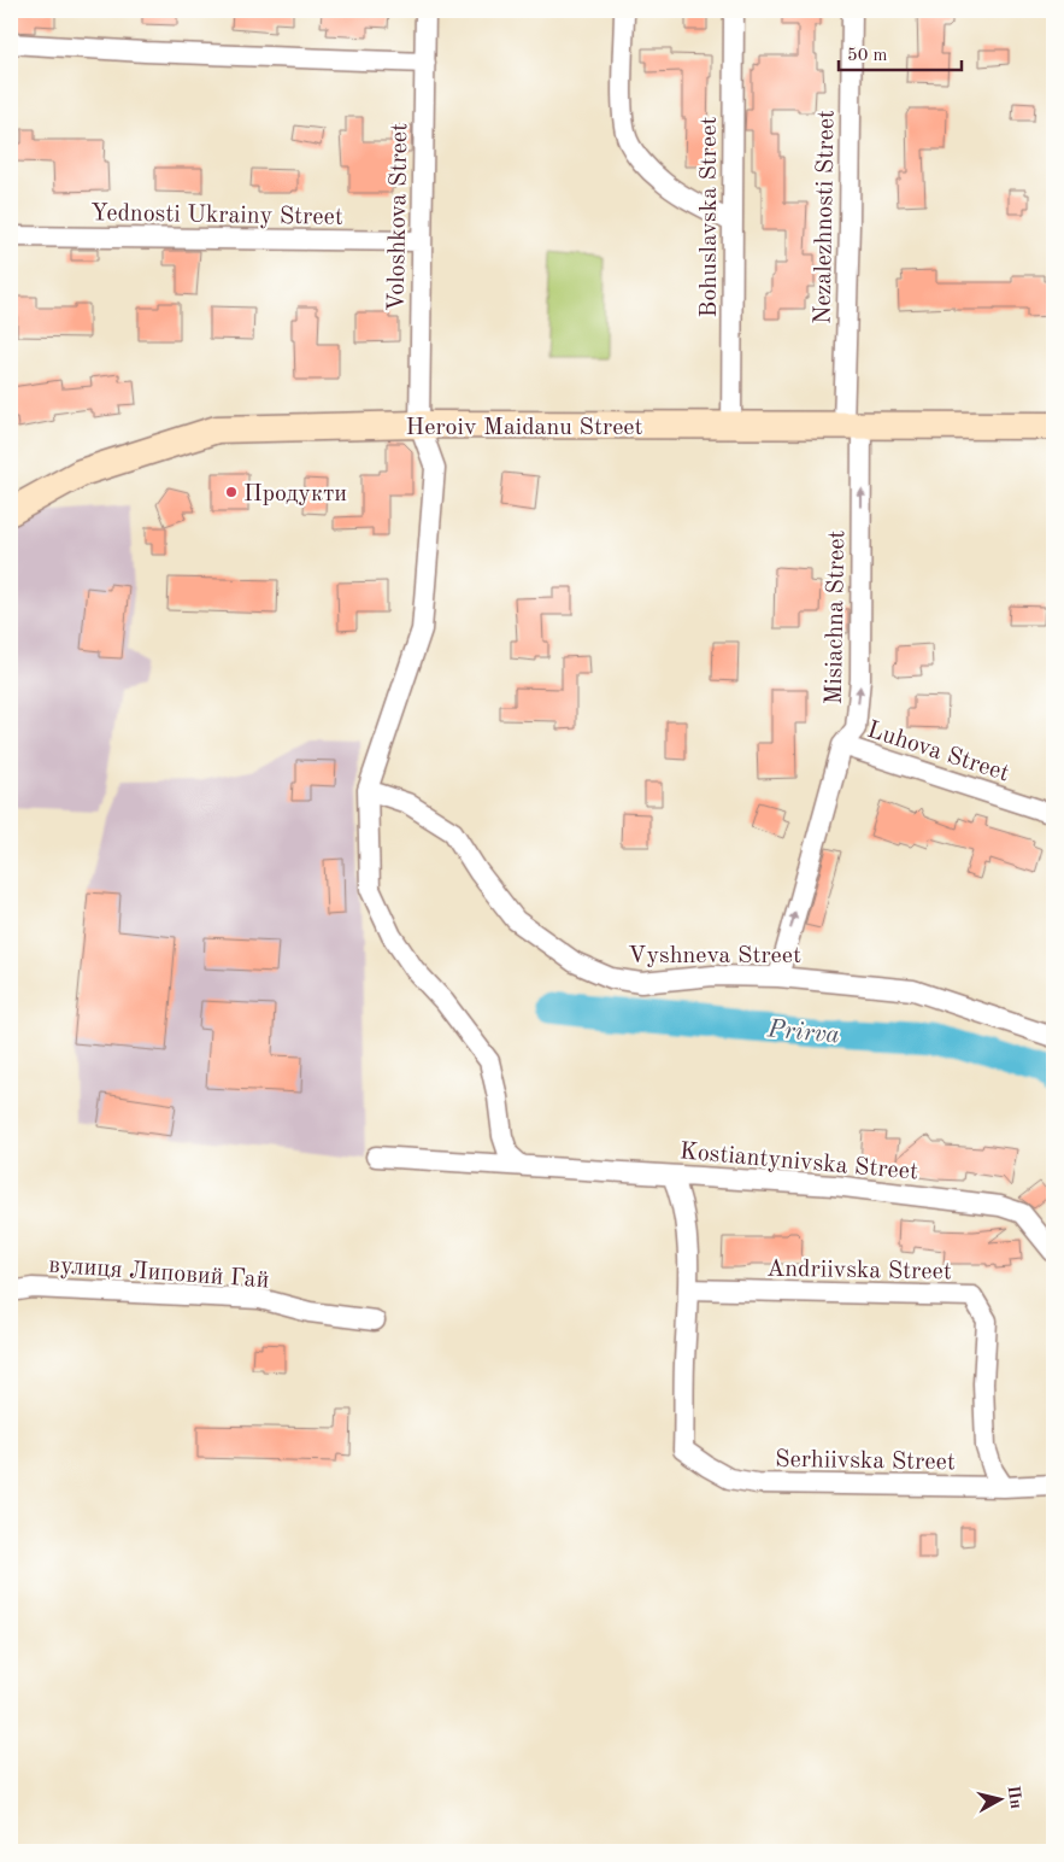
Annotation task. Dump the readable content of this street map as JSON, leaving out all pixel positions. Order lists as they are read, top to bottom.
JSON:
{
  "streets": {
    "street": [
      "Yednosti Ukrainy Street",
      "Voloshkova Street",
      "Bohuslavska Street",
      "Nezalezhnosti Street",
      "Heroiv Maidanu Street",
      "Misiachna Street",
      "Luhova Street",
      "Vyshneva Street",
      "Kostiantynivska Street",
      "Andriivska Street",
      "вулиця Липовий Гай",
      "Serhiivska Street"
    ]
  },
  "crossings": [
    ["Yednosti Ukrainy Street", "Voloshkova Street"],
    ["Voloshkova Street", "Heroiv Maidanu Street"],
    ["Bohuslavska Street", "Heroiv Maidanu Street"],
    ["Nezalezhnosti Street", "Heroiv Maidanu Street"],
    ["Nezalezhnosti Street", "Misiachna Street"],
    ["Heroiv Maidanu Street", "Misiachna Street"],
    ["Misiachna Street", "Luhova Street"],
    ["Misiachna Street", "Vyshneva Street"],
    ["Andriivska Street", "Serhiivska Street"]
  ],
  "one_way": ["Misiachna Street"],
  "water": ["Prirva"],
  "places": ["Продукти"],
  "scale_bar": "50 m",
  "north": "right"
}
